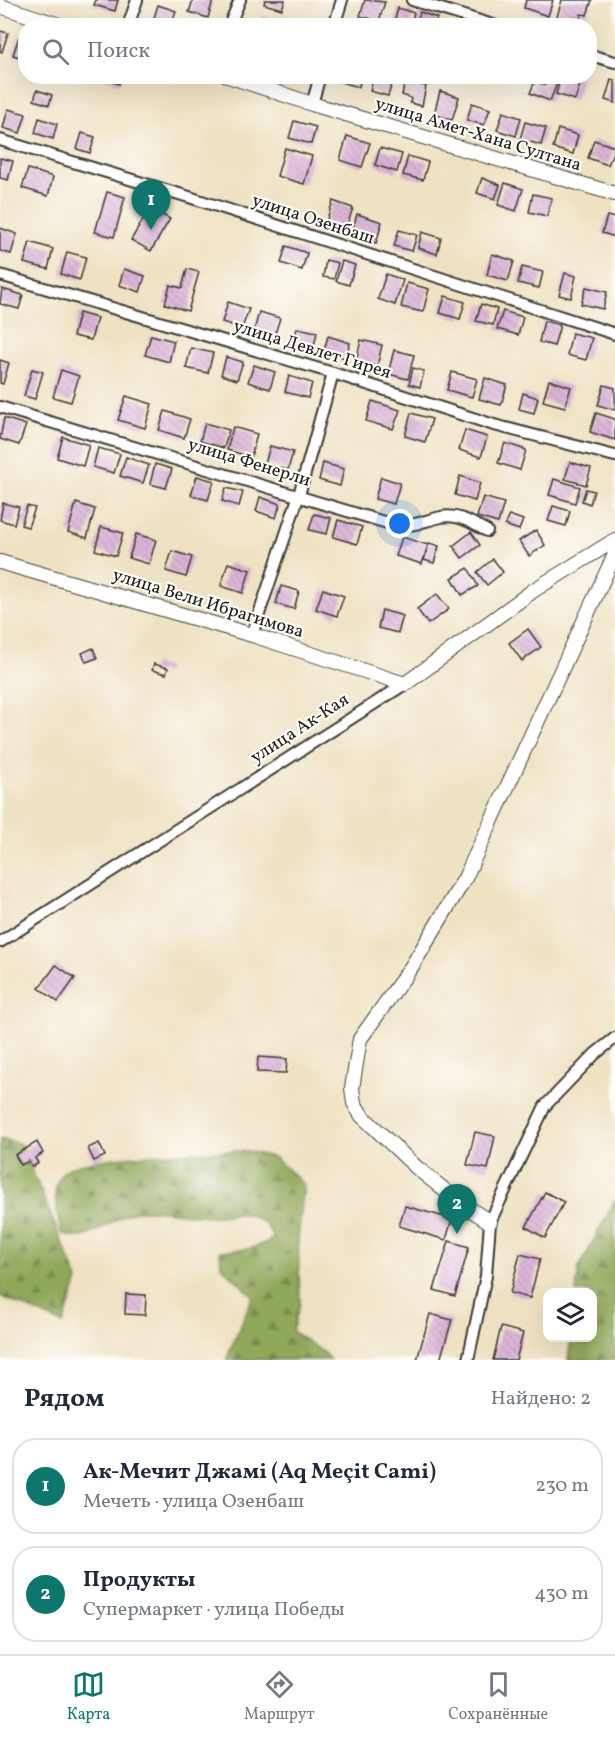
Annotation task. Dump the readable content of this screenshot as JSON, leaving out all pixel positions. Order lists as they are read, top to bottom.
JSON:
{
  "streets": {
    "street": [
      "улица Амет-Хана Султана",
      "улица Озенбаш",
      "улица Девлет Гирея",
      "улица Фенерли",
      "улица Вели Ибрагимова",
      "улица Ак-Кая"
    ]
  },
  "crossings": [
    ["улица Вели Ибрагимова", "улица Ак-Кая"]
  ],
  "page": {
    "search": "Поиск",
    "pins": ["1", "2"],
    "heading": ["Рядом", "Найдено: 2"],
    "list": [
      {
        "mark": "1",
        "name": "Ак-Мечит Джамі (Aq Meçit Cami)",
        "note": "Мечеть · улица Озенбаш",
        "value": "230 m"
      },
      {
        "mark": "2",
        "name": "Продукты",
        "note": "Супермаркет · улица Победы",
        "value": "430 m"
      }
    ],
    "nav": ["Карта", "Маршрут", "Сохранённые"]
  }
}
